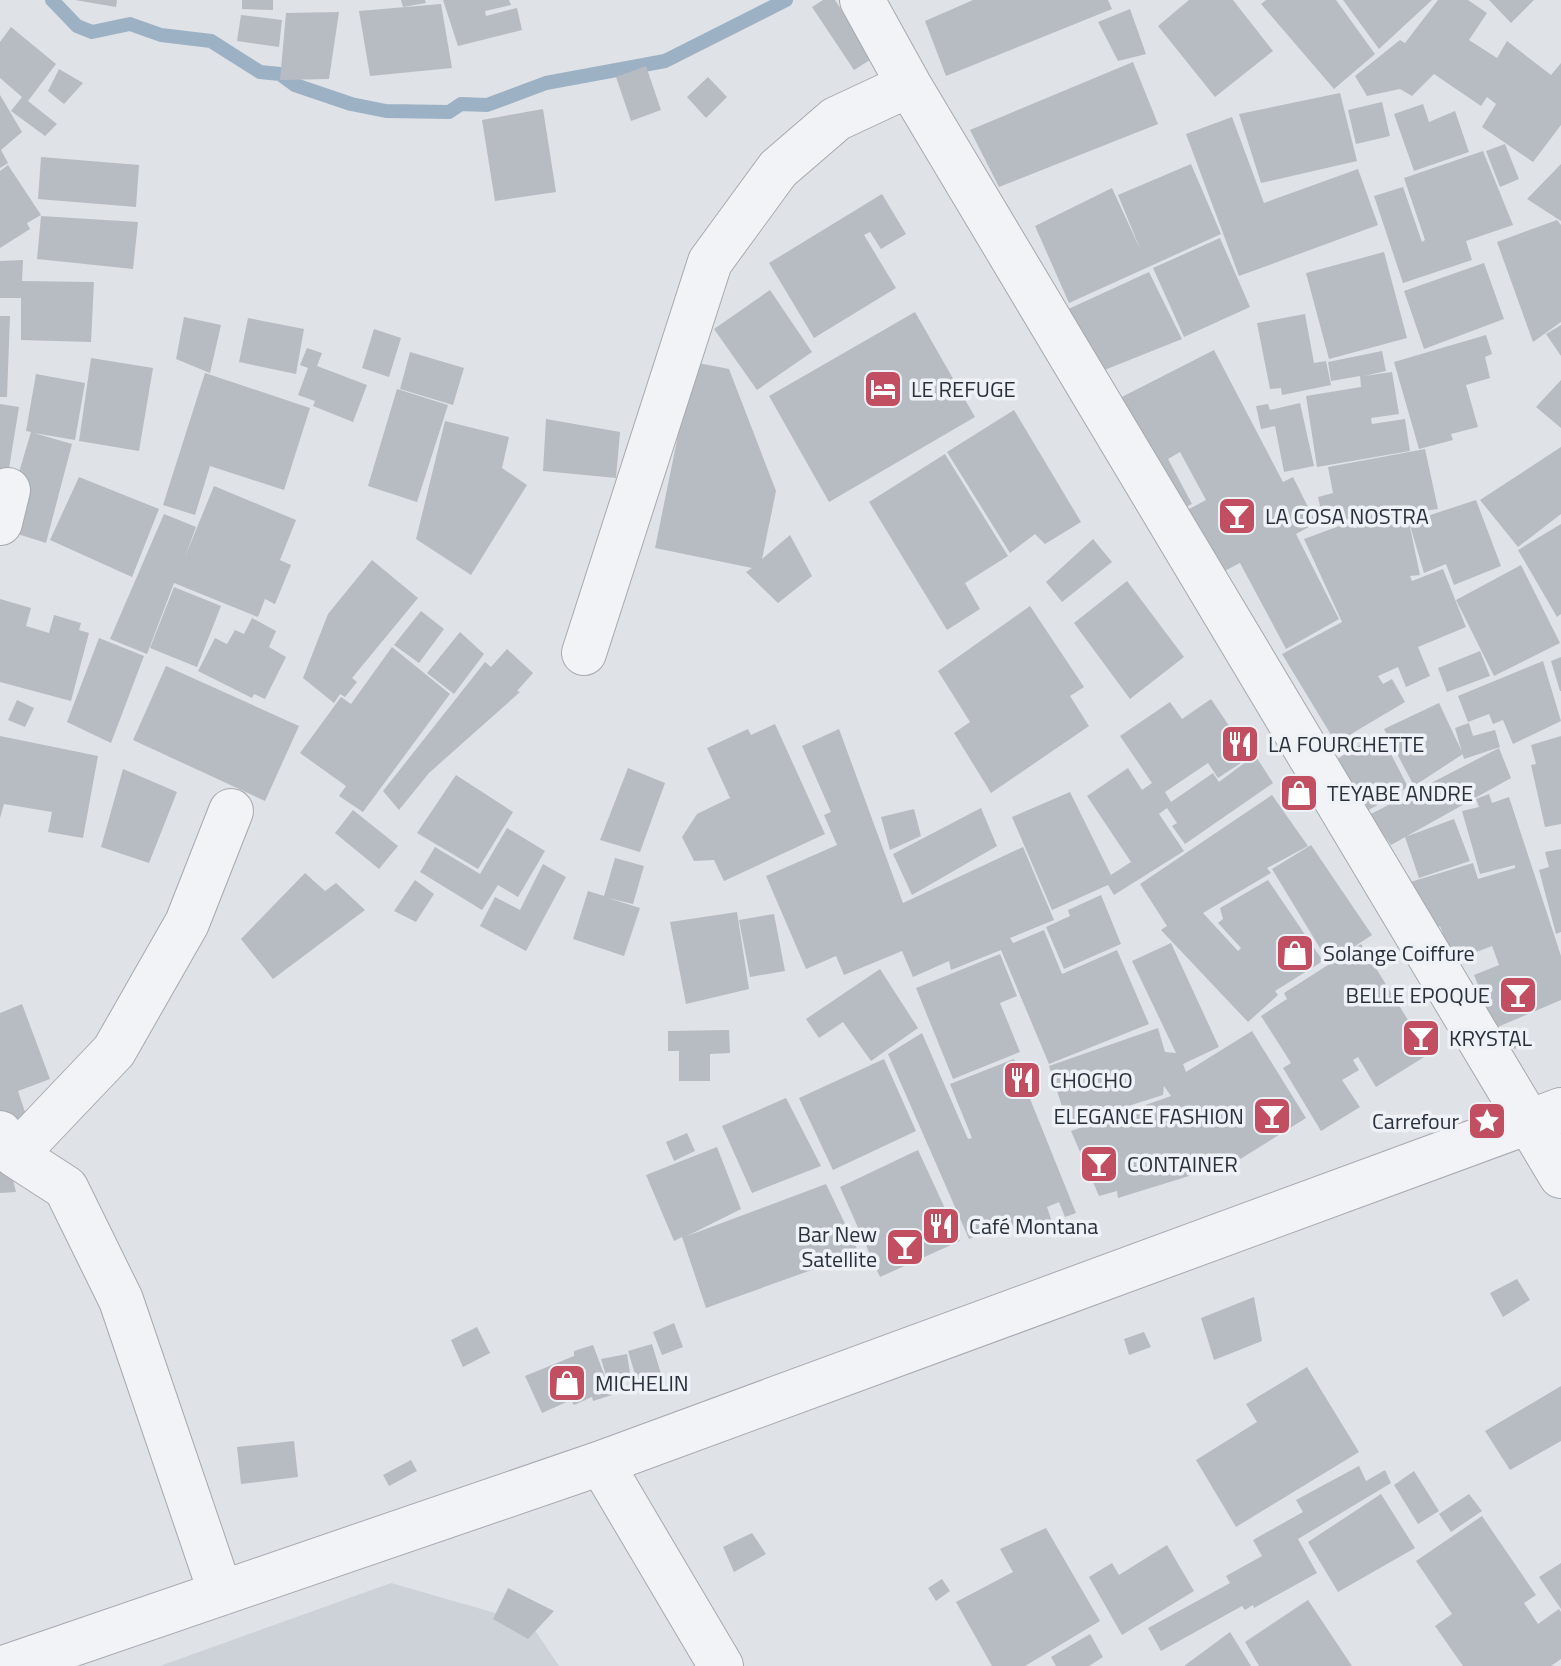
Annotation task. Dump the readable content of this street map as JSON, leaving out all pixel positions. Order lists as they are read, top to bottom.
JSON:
{
  "places": {
    "hotel": ["LE REFUGE"],
    "bar": [
      "LA COSA NOSTRA",
      "BELLE EPOQUE",
      "KRYSTAL",
      "ELEGANCE FASHION",
      "CONTAINER",
      "Bar New Satellite"
    ],
    "restaurant": ["LA FOURCHETTE", "CHOCHO", "Café Montana"],
    "shop": ["TEYABE ANDRE", "Solange Coiffure", "MICHELIN"],
    "place": ["Carrefour"]
  }
}
